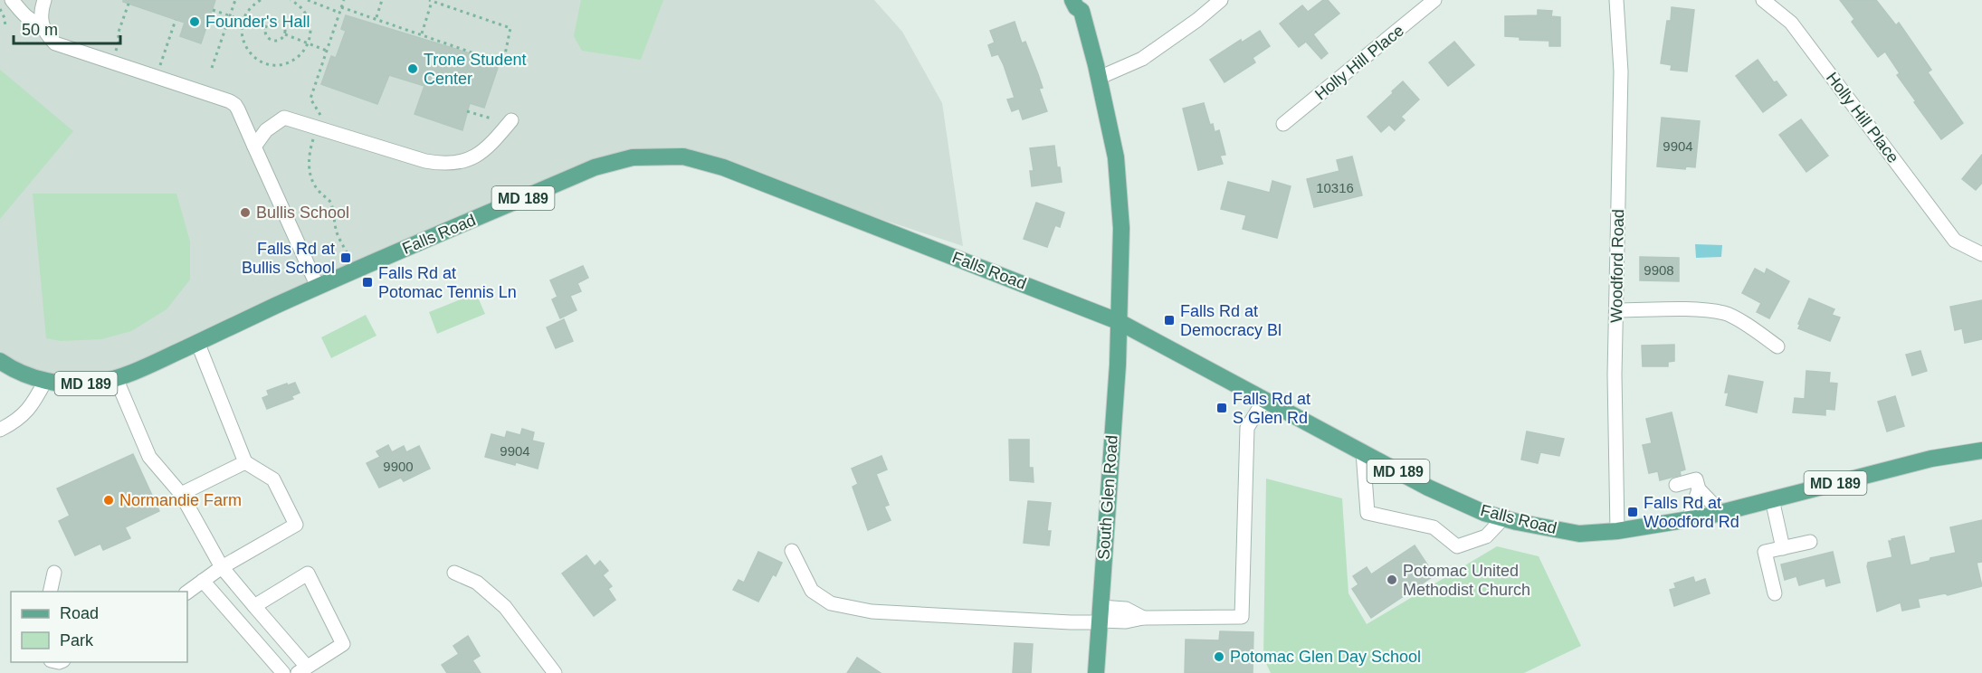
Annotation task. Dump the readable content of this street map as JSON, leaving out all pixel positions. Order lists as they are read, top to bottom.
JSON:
{
  "streets": {
    "main road": ["MD 189", "Falls Road", "South Glen Road"],
    "street": ["Holly Hill Place", "Woodford Road"]
  },
  "crossings": [
    ["Falls Road", "Woodford Road"],
    ["Falls Road", "South Glen Road"]
  ],
  "places": {
    "other": [
      "Founder's Hall",
      "Trone Student Center",
      "Bullis School",
      "Normandie Farm",
      "Potomac United Methodist Church",
      "Potomac Glen Day School"
    ],
    "transit": [
      "Falls Rd at Bullis School",
      "Falls Rd at Potomac Tennis Ln",
      "Falls Rd at Democracy Bl",
      "Falls Rd at S Glen Rd",
      "Falls Rd at Woodford Rd"
    ]
  },
  "house_numbers": [
    "9904",
    "10316",
    "9908",
    "9904",
    "9900"
  ],
  "legend": ["Road", "Park"],
  "scale_bar": "50 m"
}
